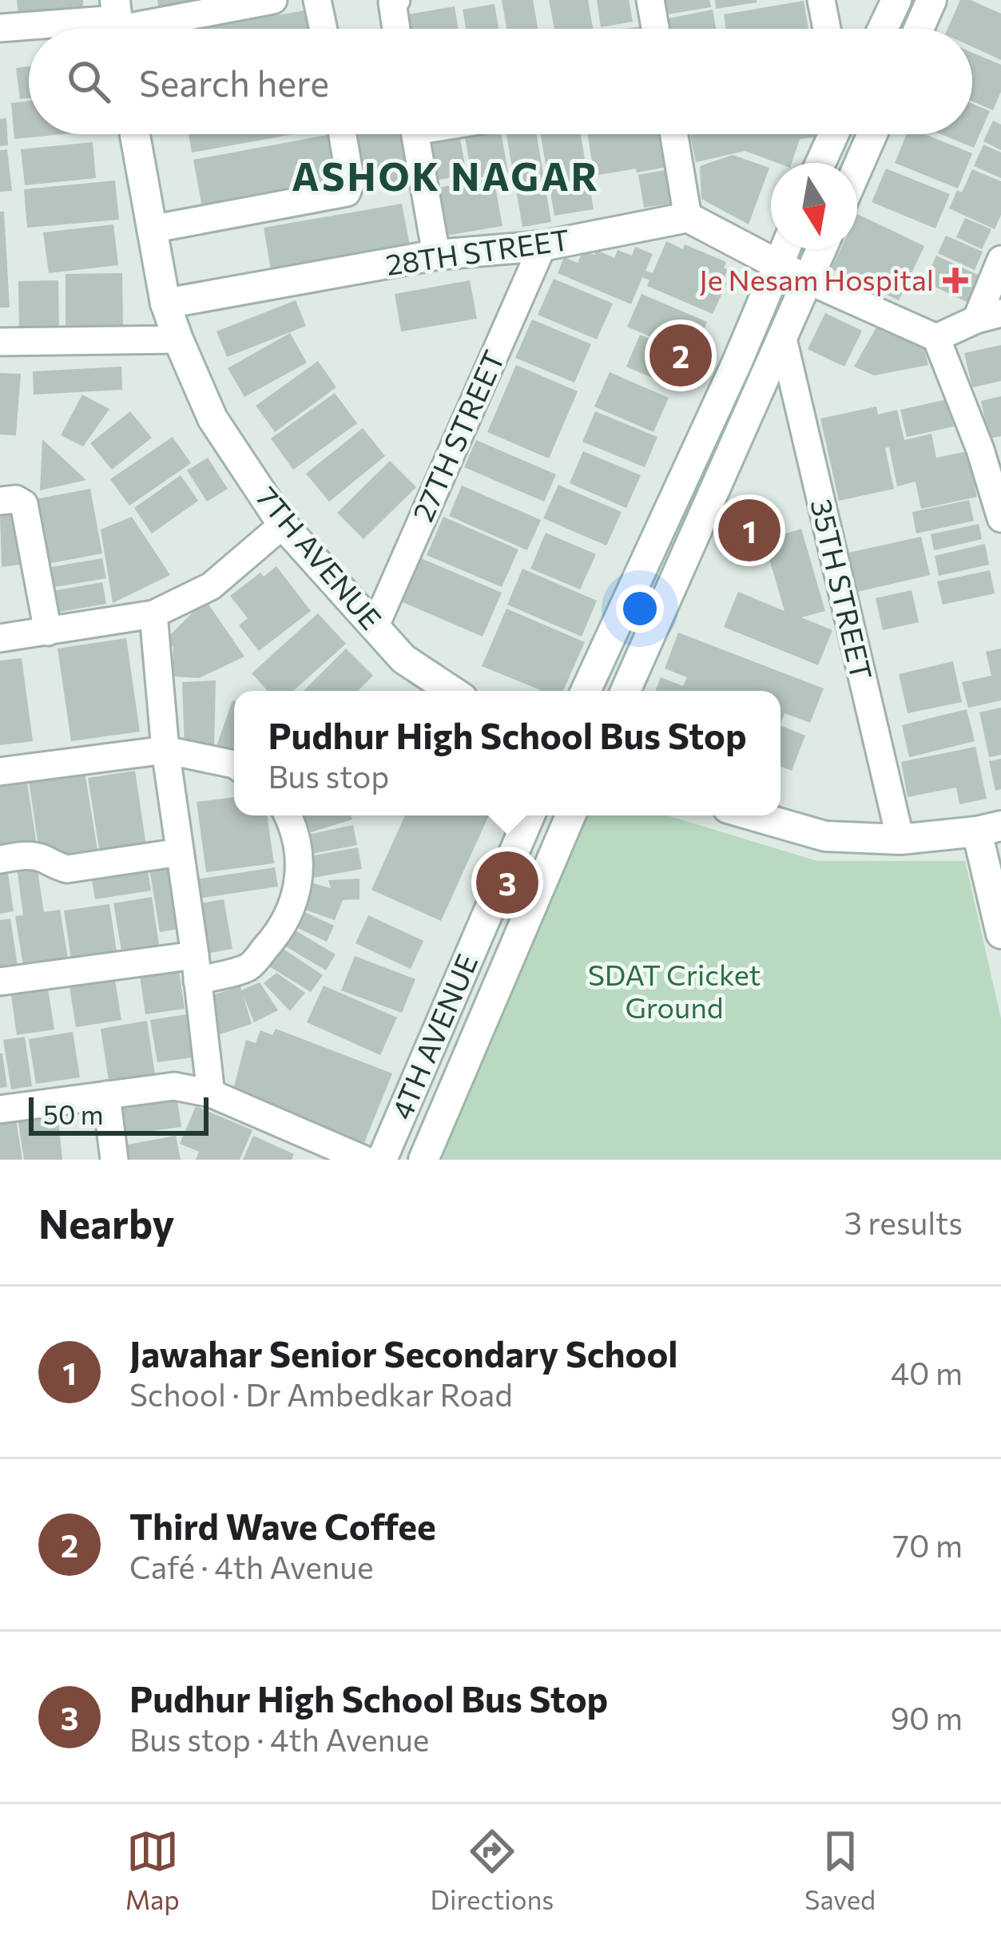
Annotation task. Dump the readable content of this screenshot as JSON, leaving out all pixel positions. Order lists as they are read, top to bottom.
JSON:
{
  "streets": {
    "main road": ["28TH STREET", "7TH AVENUE", "4TH AVENUE"],
    "street": ["27TH STREET", "35TH STREET"]
  },
  "crossings": [
    ["28TH STREET", "27TH STREET"],
    ["28TH STREET", "7TH AVENUE"],
    ["27TH STREET", "7TH AVENUE"]
  ],
  "districts": ["ASHOK NAGAR"],
  "parks": ["SDAT Cricket Ground"],
  "places": {
    "health": ["Je Nesam Hospital"]
  },
  "scale_bar": "50 m",
  "north": "bottom",
  "page": {
    "search": "Search here",
    "pins": ["2", "1", "3"],
    "popup": ["Pudhur High School Bus Stop", "Bus stop"],
    "scale": "50 m",
    "heading": ["Nearby", "3 results"],
    "list": [
      {
        "mark": "1",
        "name": "Jawahar Senior Secondary School",
        "note": "School · Dr Ambedkar Road",
        "value": "40 m"
      },
      {
        "mark": "2",
        "name": "Third Wave Coffee",
        "note": "Café · 4th Avenue",
        "value": "70 m"
      },
      {
        "mark": "3",
        "name": "Pudhur High School Bus Stop",
        "note": "Bus stop · 4th Avenue",
        "value": "90 m"
      }
    ],
    "nav": ["Map", "Directions", "Saved"]
  }
}
